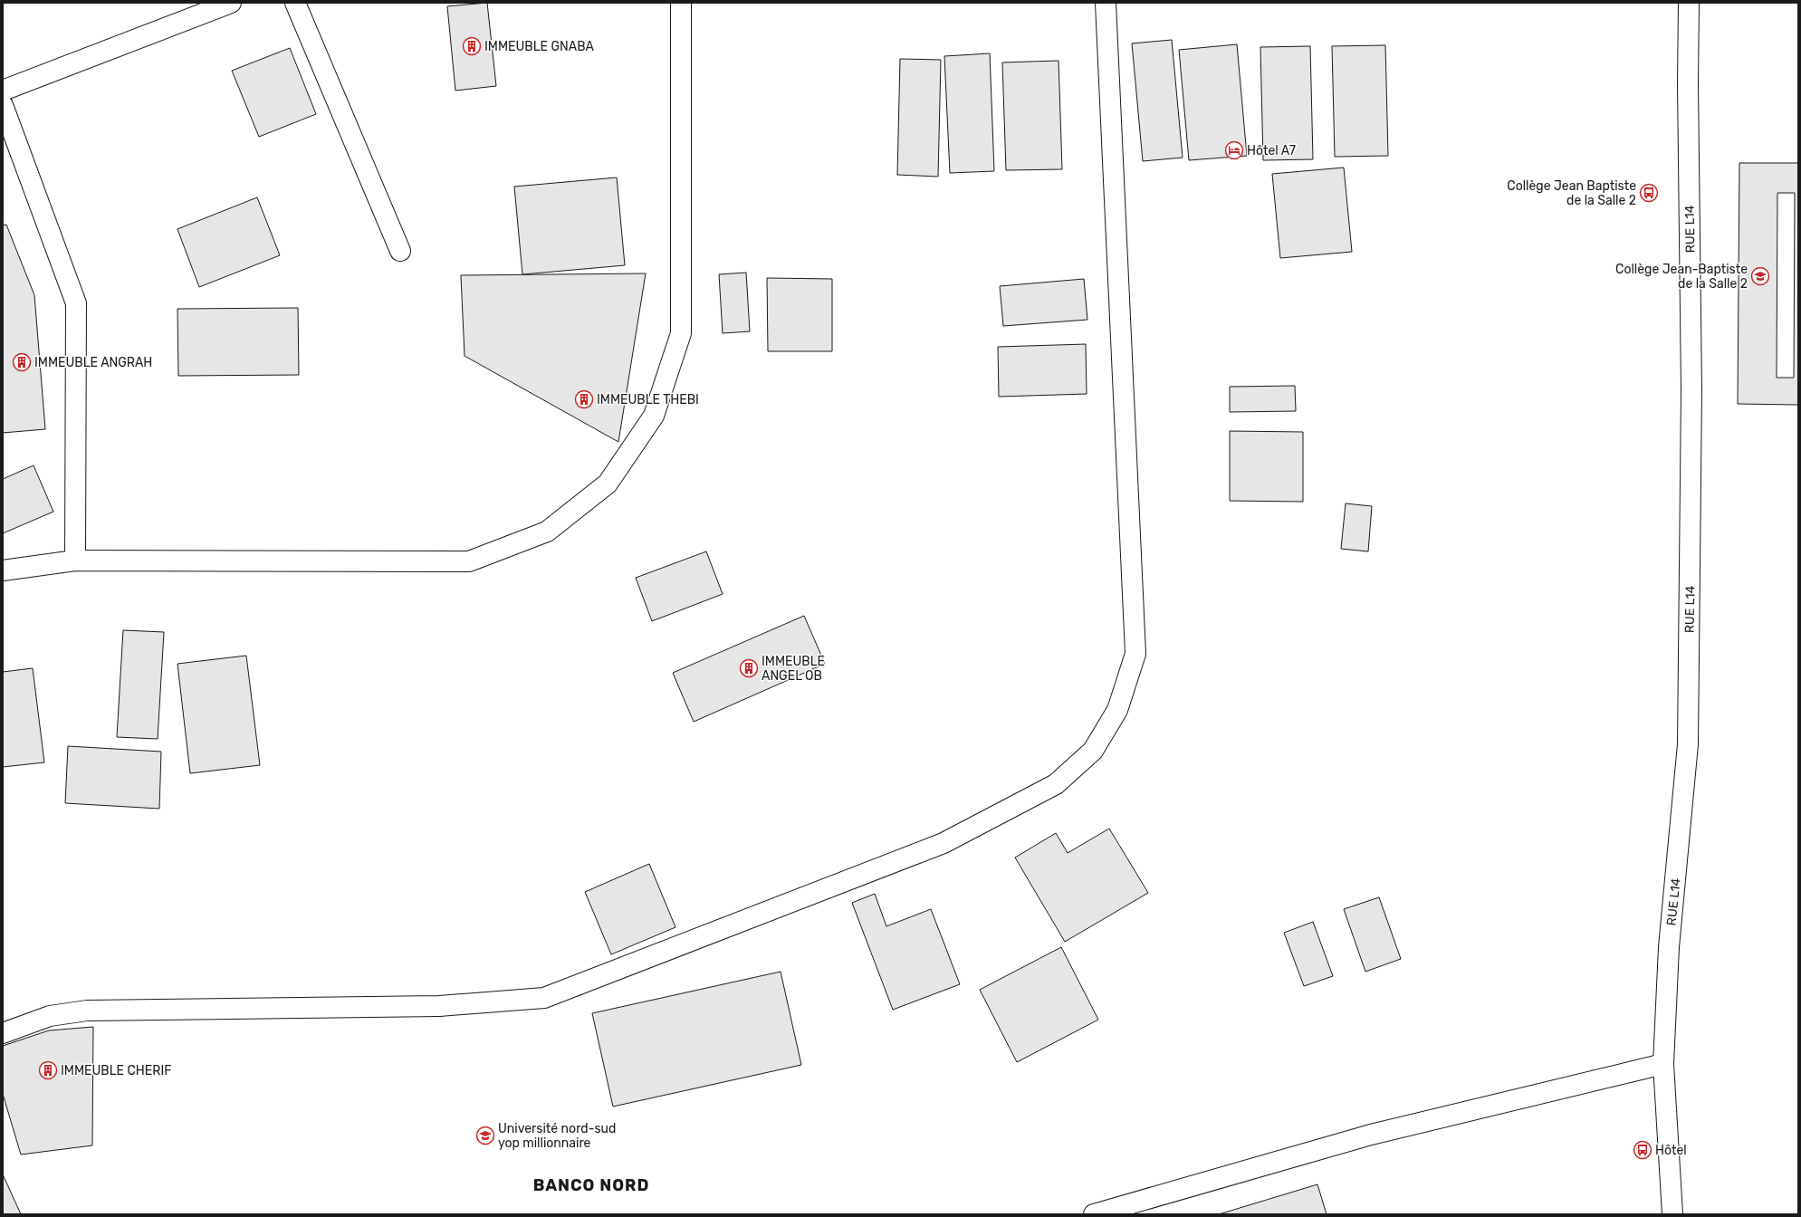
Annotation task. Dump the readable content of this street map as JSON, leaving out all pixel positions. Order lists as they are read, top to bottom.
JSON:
{
  "streets": {
    "street": ["RUE L14"]
  },
  "districts": ["BANCO NORD"],
  "places": {
    "building": [
      "IMMEUBLE GNABA",
      "IMMEUBLE ANGRAH",
      "IMMEUBLE THEBI",
      "IMMEUBLE ANGEL OB",
      "IMMEUBLE CHERIF"
    ],
    "hotel": ["Hôtel A7"],
    "bus stop": ["Collège Jean Baptiste de la Salle 2", "Hôtel"],
    "school or university": ["Collège Jean-Baptiste de la Salle 2", "Université nord-sud yop millionnaire"]
  }
}
